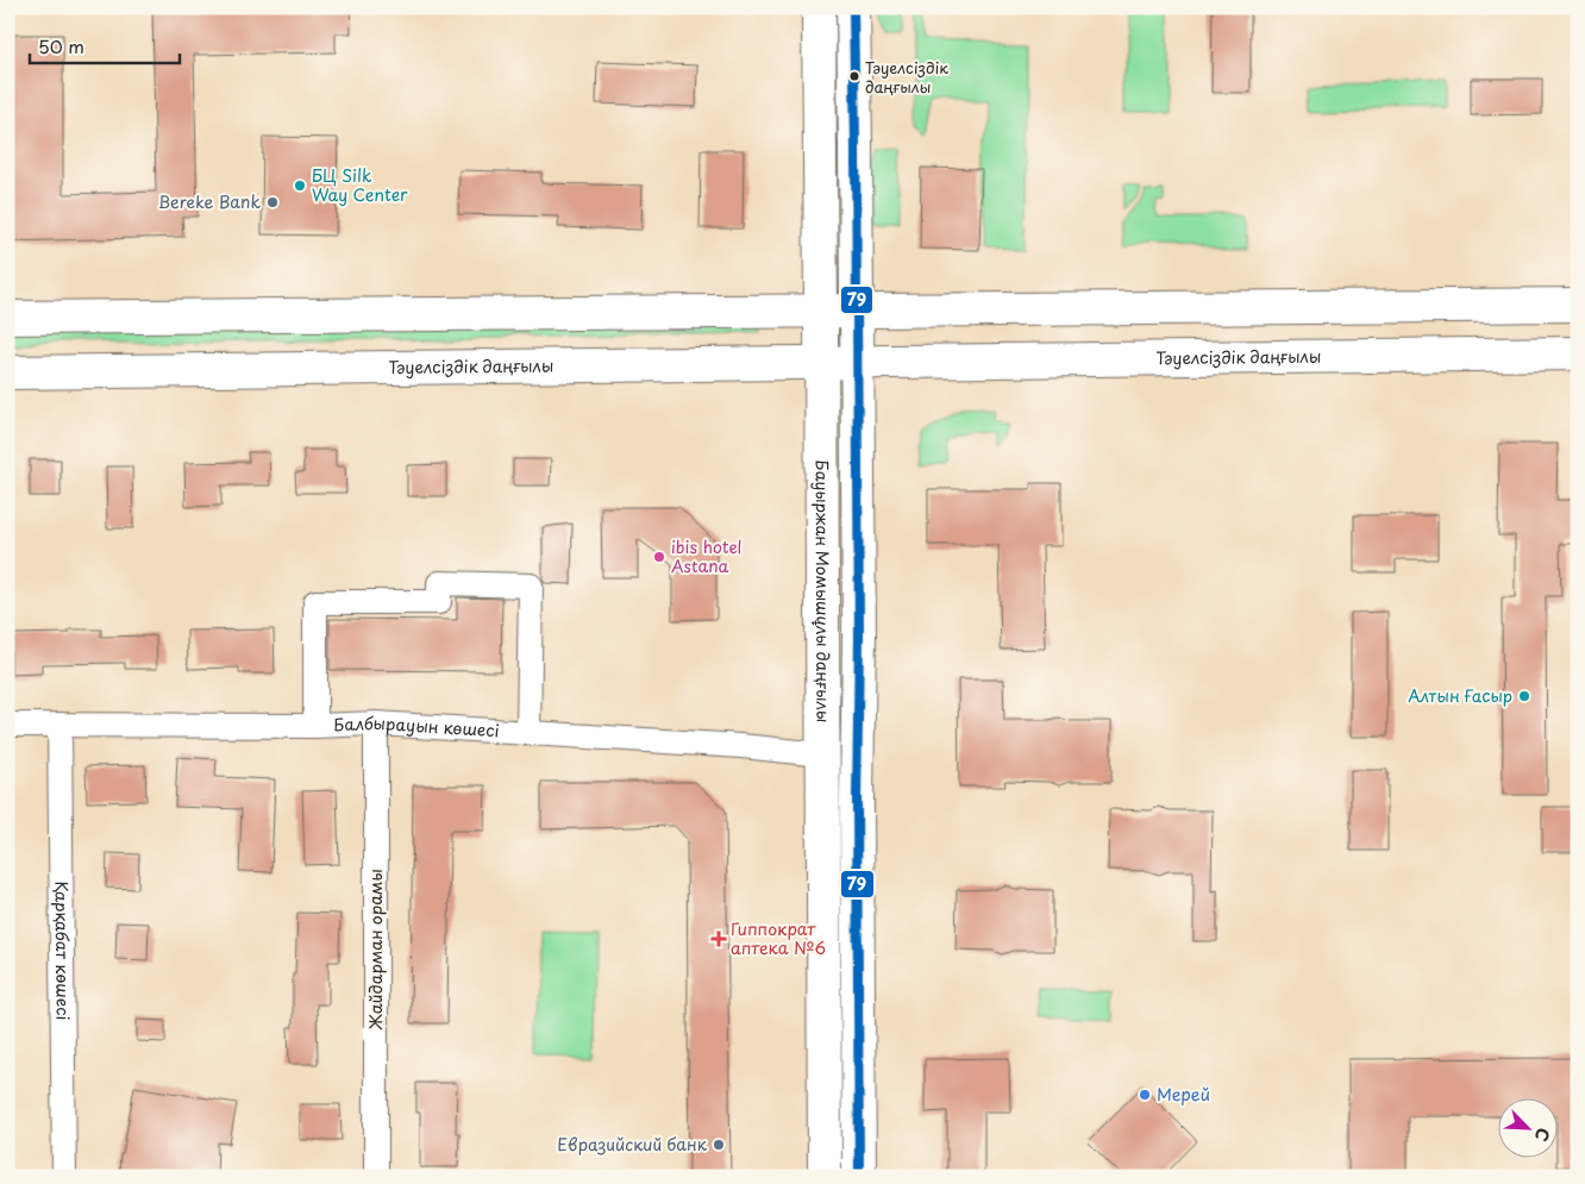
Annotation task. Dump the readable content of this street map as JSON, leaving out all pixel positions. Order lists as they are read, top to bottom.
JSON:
{
  "streets": {
    "main road": ["Тәуелсіздік даңғылы", "Бауыржан Момышұлы даңғылы"],
    "street": ["Балбырауын көшесі", "Жайдарман орамы", "Қарқабат көшесі"]
  },
  "crossings": [
    ["Тәуелсіздік даңғылы", "Бауыржан Момышұлы даңғылы"],
    ["Бауыржан Момышұлы даңғылы", "Балбырауын көшесі"],
    ["Балбырауын көшесі", "Жайдарман орамы"],
    ["Балбырауын көшесі", "Қарқабат көшесі"]
  ],
  "places": {
    "other": [
      "Тәуелсіздік даңғылы",
      "БЦ Silk Way Center",
      "Bereke Bank",
      "ibis hotel Astana",
      "Алтын Ғасыр",
      "Мерей",
      "Евразийский банк"
    ],
    "health": ["Гиппократ аптека №6"]
  },
  "lines": ["transit line 79"],
  "scale_bar": "50 m",
  "north": "bottom right"
}
